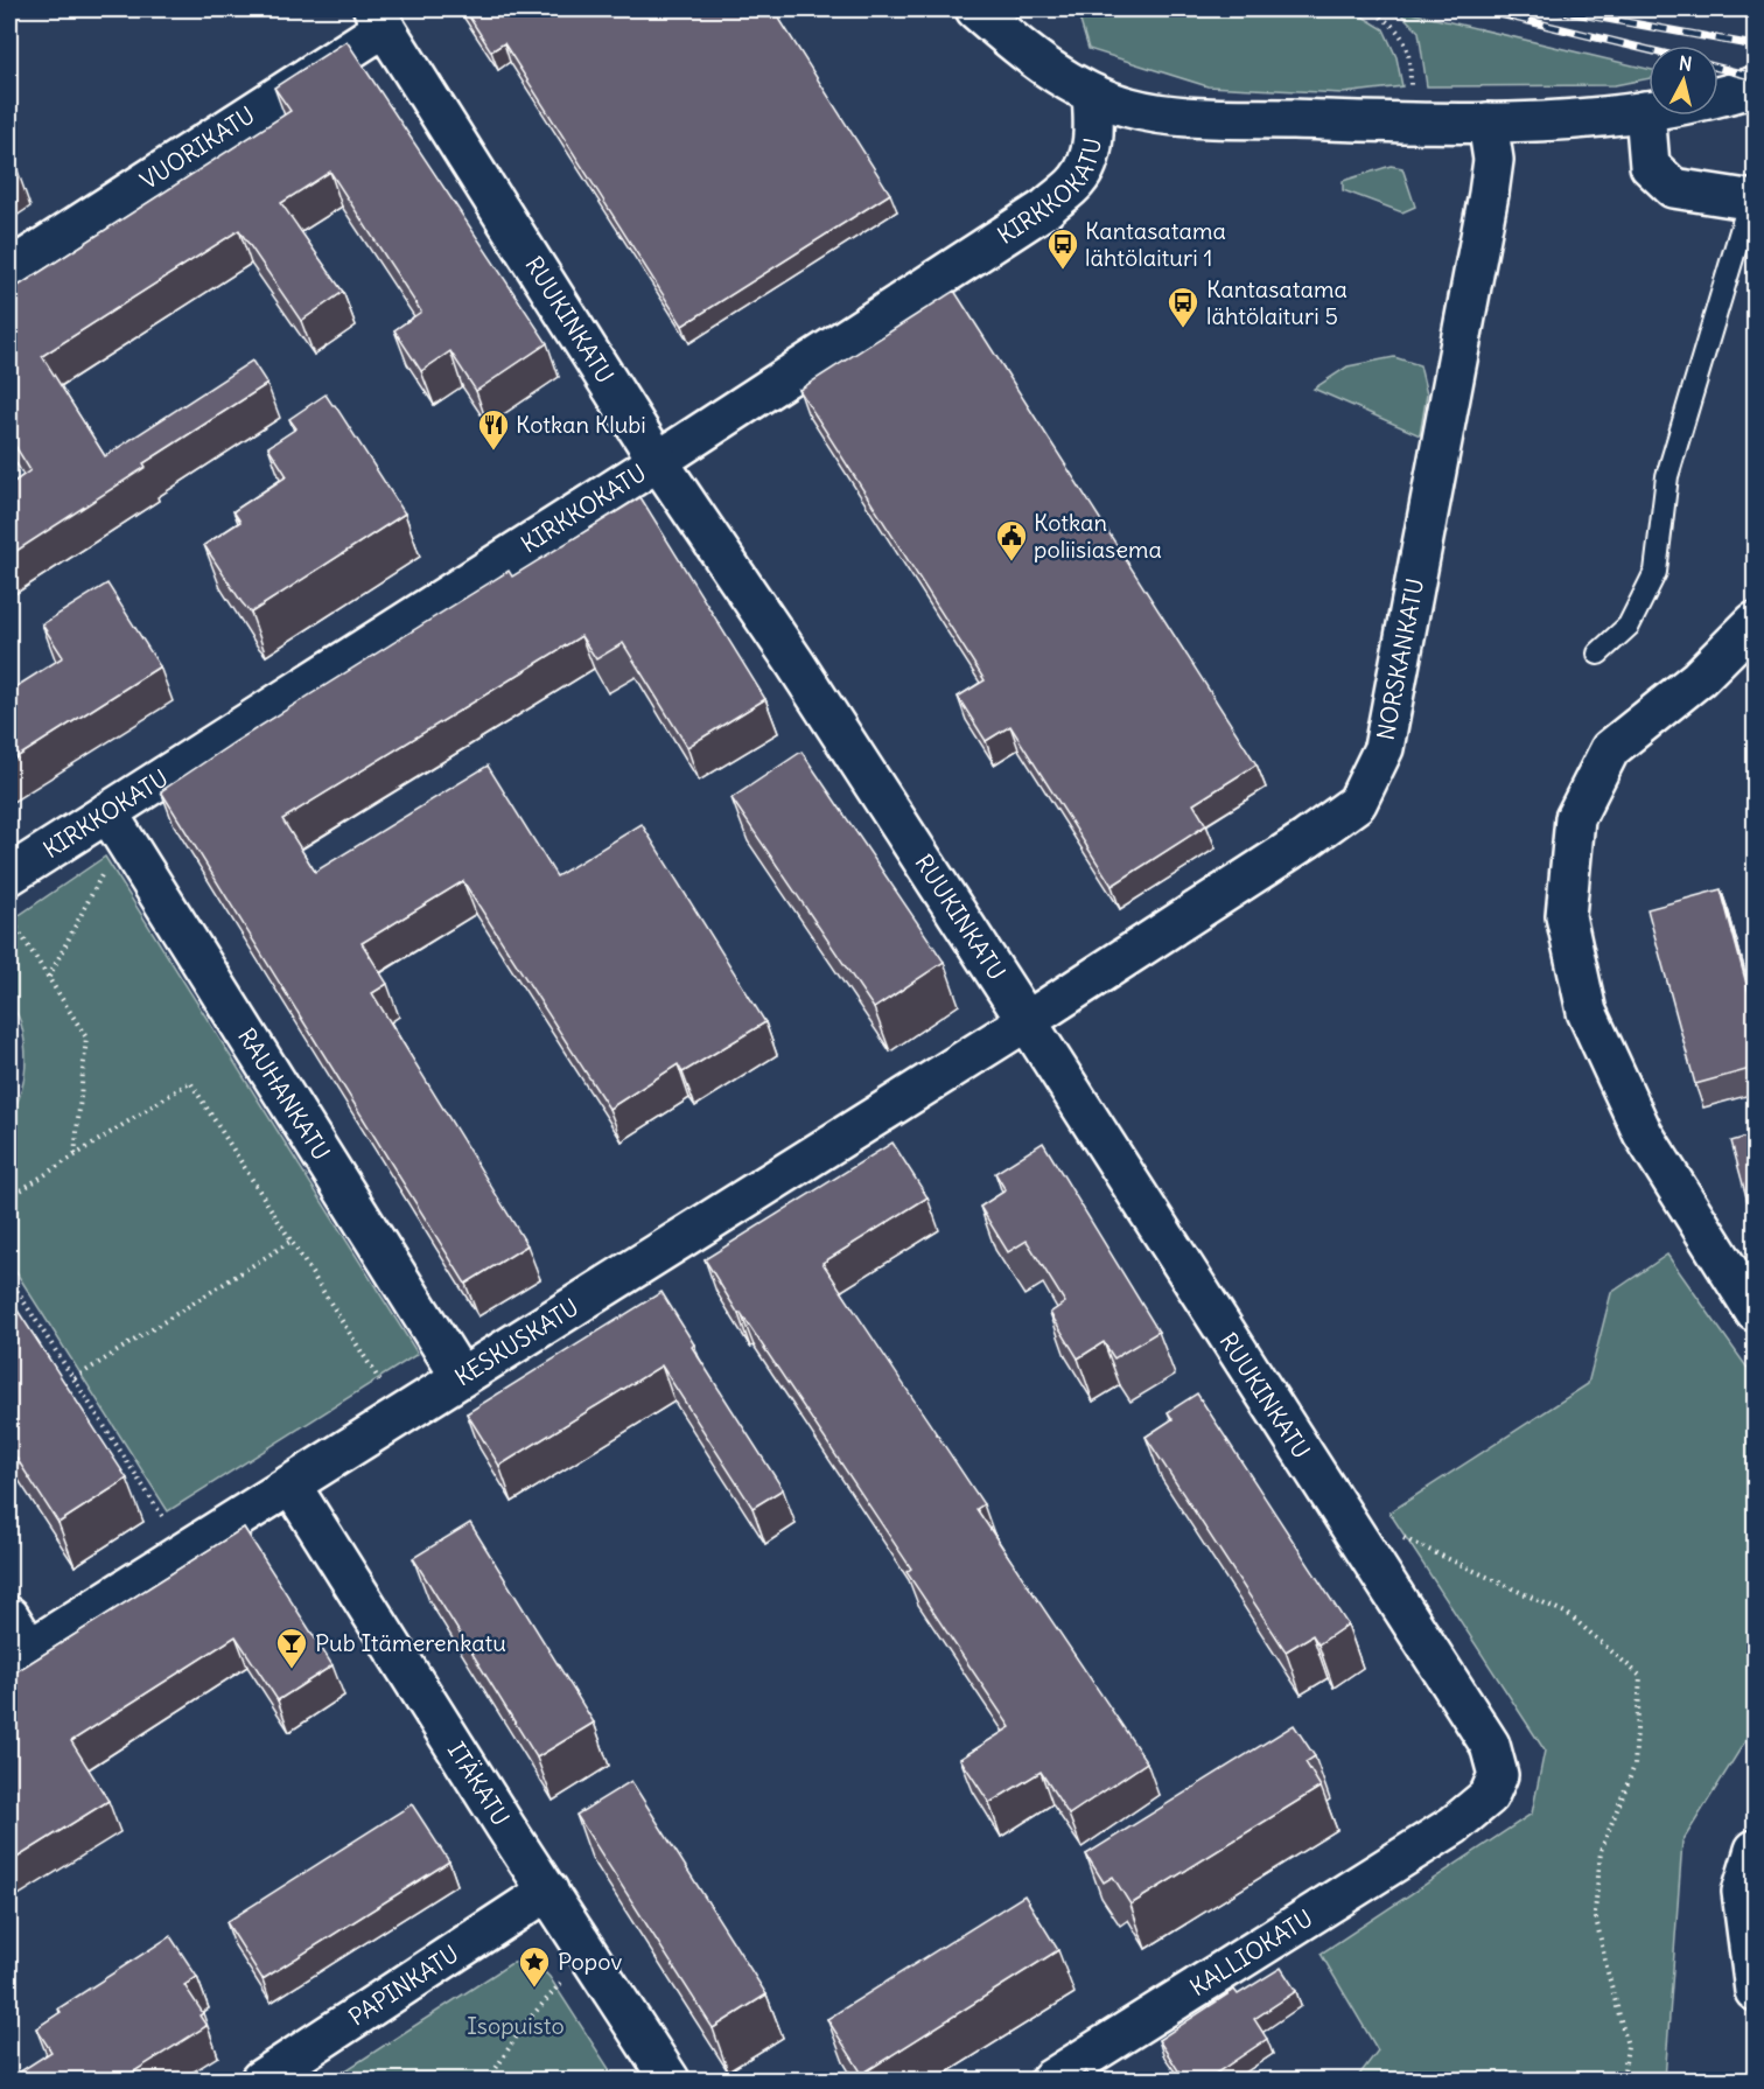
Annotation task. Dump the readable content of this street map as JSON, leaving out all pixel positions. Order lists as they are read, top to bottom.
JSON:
{
  "streets": {
    "street": [
      "VUORIKATU",
      "KIRKKOKATU",
      "RUUKINKATU",
      "NORSKANKATU",
      "RAUHANKATU",
      "KESKUSKATU",
      "ITÄKATU",
      "KALLIOKATU",
      "PAPINKATU"
    ]
  },
  "crossings": [
    ["VUORIKATU", "RUUKINKATU"],
    ["KIRKKOKATU", "RUUKINKATU"],
    ["KIRKKOKATU", "RAUHANKATU"],
    ["RUUKINKATU", "NORSKANKATU"],
    ["RUUKINKATU", "KESKUSKATU"],
    ["RUUKINKATU", "KALLIOKATU"],
    ["NORSKANKATU", "KESKUSKATU"],
    ["RAUHANKATU", "KESKUSKATU"],
    ["KESKUSKATU", "ITÄKATU"],
    ["ITÄKATU", "PAPINKATU"]
  ],
  "parks": ["Isopuisto"],
  "places": {
    "bus stop": ["Kantasatama lähtölaituri 1", "Kantasatama lähtölaituri 5"],
    "restaurant": ["Kotkan Klubi"],
    "public building": ["Kotkan poliisiasema"],
    "bar": ["Pub Itämerenkatu"],
    "place": ["Popov"]
  },
  "north": "top"
}
